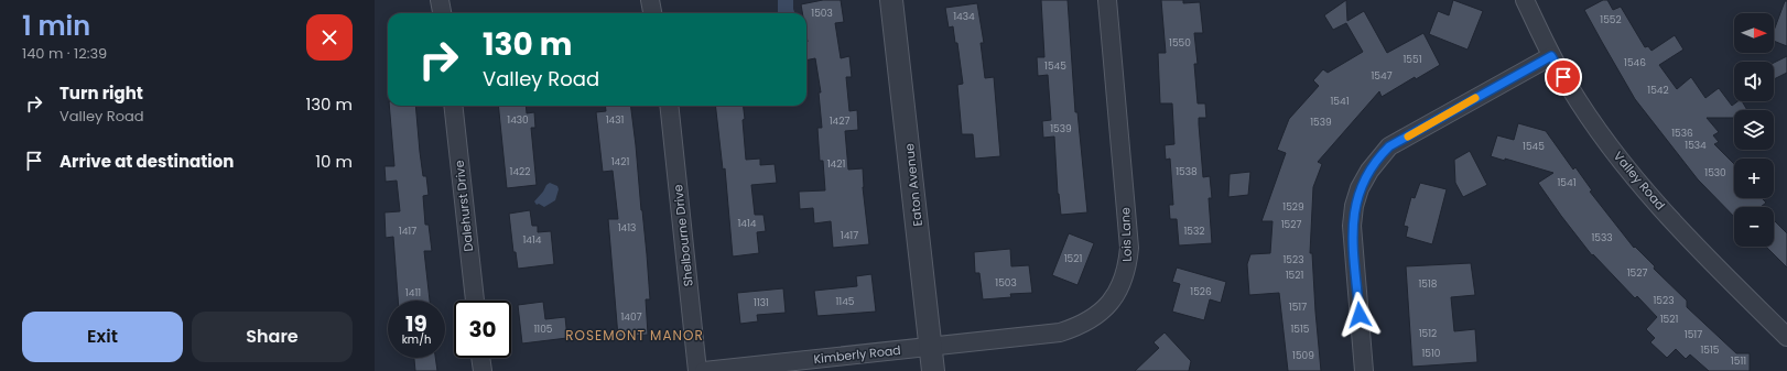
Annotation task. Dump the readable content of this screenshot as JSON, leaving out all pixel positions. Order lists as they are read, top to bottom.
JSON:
{
  "streets": {
    "street": [
      "Valley Road",
      "Eaton Avenue",
      "Dalehurst Drive",
      "Lois Lane",
      "Shelbourne Drive",
      "Kimberly Road"
    ]
  },
  "crossings": [
    ["Eaton Avenue", "Lois Lane"],
    ["Eaton Avenue", "Kimberly Road"],
    ["Lois Lane", "Kimberly Road"]
  ],
  "districts": ["ROSEMONT MANOR"],
  "house_numbers": [
    "1503",
    "1434",
    "1552",
    "1550",
    "1551",
    "1546",
    "1545",
    "1547",
    "1542",
    "1541",
    "1430",
    "1431",
    "1427",
    "1539",
    "1539",
    "1536",
    "1534",
    "1545",
    "1421",
    "1421",
    "1422",
    "1538",
    "1530",
    "1541",
    "1529",
    "1414",
    "1527",
    "1413",
    "1417",
    "1532",
    "1417",
    "1533",
    "1414",
    "1521",
    "1523",
    "1527",
    "1521",
    "1503",
    "1518",
    "1526",
    "1411",
    "1523",
    "1145",
    "1131",
    "1517",
    "1407",
    "1521",
    "1105",
    "1515",
    "1512",
    "1517",
    "1515",
    "1510",
    "1509",
    "1511"
  ],
  "north": "right",
  "page": {
    "heading": ["1 min", "140 m · 12:39"],
    "map_buttons": ["+", "−"],
    "turn": ["130 m", "Valley Road"],
    "list": [
      {
        "name": "Turn right",
        "note": "Valley Road",
        "value": "130 m"
      },
      {
        "name": "Arrive at destination",
        "value": "10 m"
      }
    ],
    "speed": "19 km/h",
    "limit": "30",
    "buttons": ["Exit", "Share"]
  }
}
